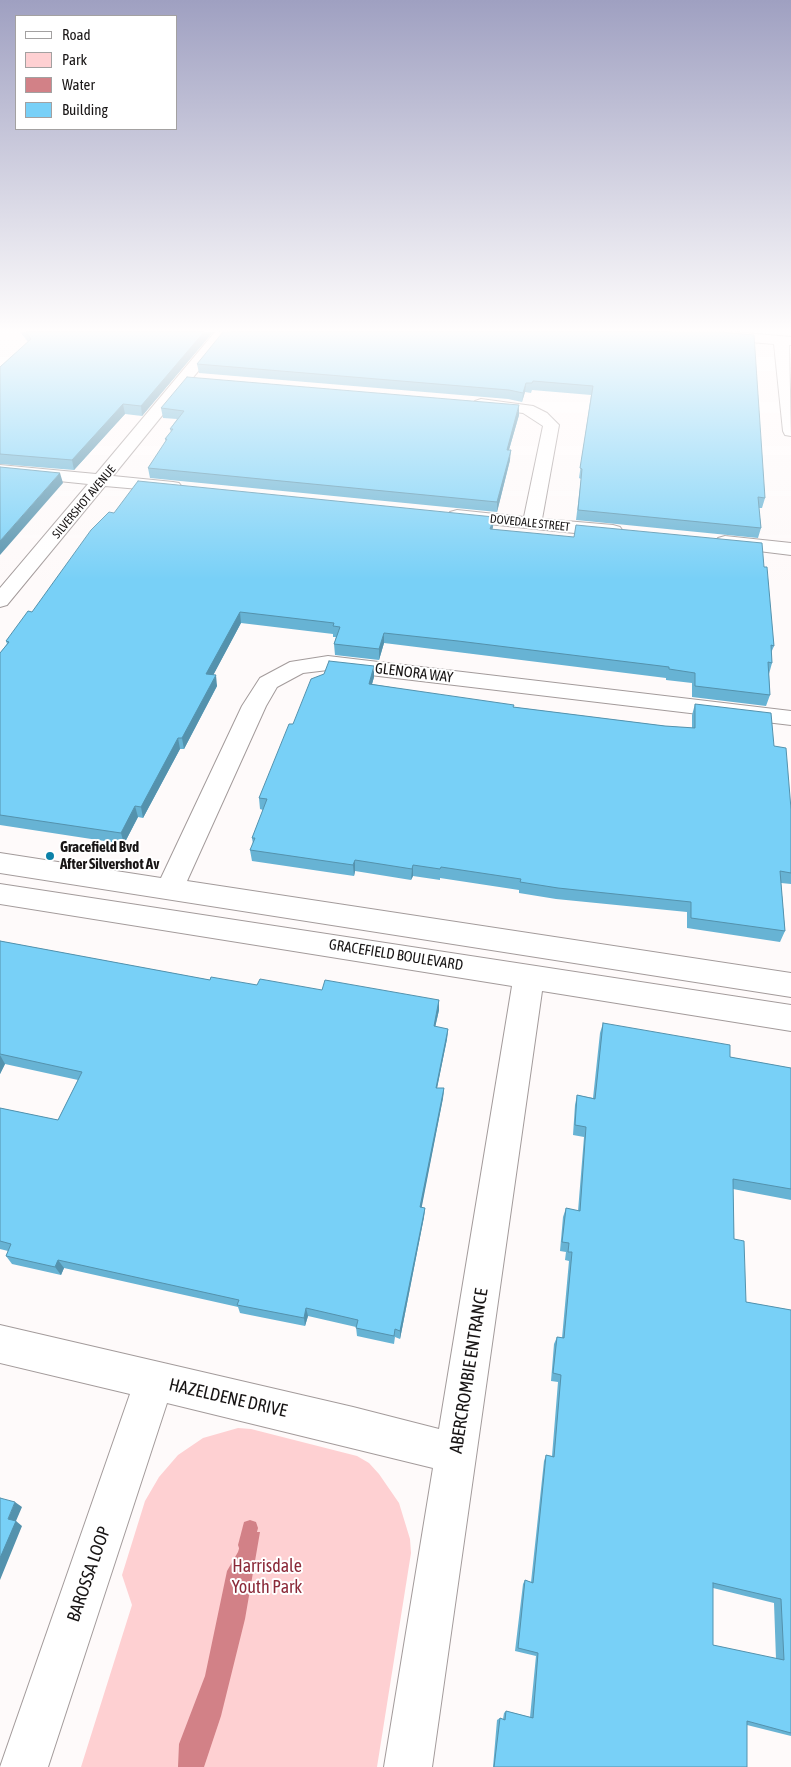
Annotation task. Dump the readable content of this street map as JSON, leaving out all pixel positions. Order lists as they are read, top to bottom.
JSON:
{
  "streets": {
    "street": [
      "SILVERSHOT AVENUE",
      "DOVEDALE STREET",
      "GLENORA WAY",
      "GRACEFIELD BOULEVARD",
      "ABERCROMBIE ENTRANCE",
      "HAZELDENE DRIVE",
      "BAROSSA LOOP"
    ]
  },
  "crossings": [
    ["GLENORA WAY", "GRACEFIELD BOULEVARD"],
    ["GRACEFIELD BOULEVARD", "ABERCROMBIE ENTRANCE"],
    ["ABERCROMBIE ENTRANCE", "HAZELDENE DRIVE"],
    ["HAZELDENE DRIVE", "BAROSSA LOOP"]
  ],
  "parks": ["Harrisdale Youth Park"],
  "places": ["Gracefield Bvd After Silvershot Av"],
  "legend": [
    "Road",
    "Park",
    "Water",
    "Building"
  ]
}
